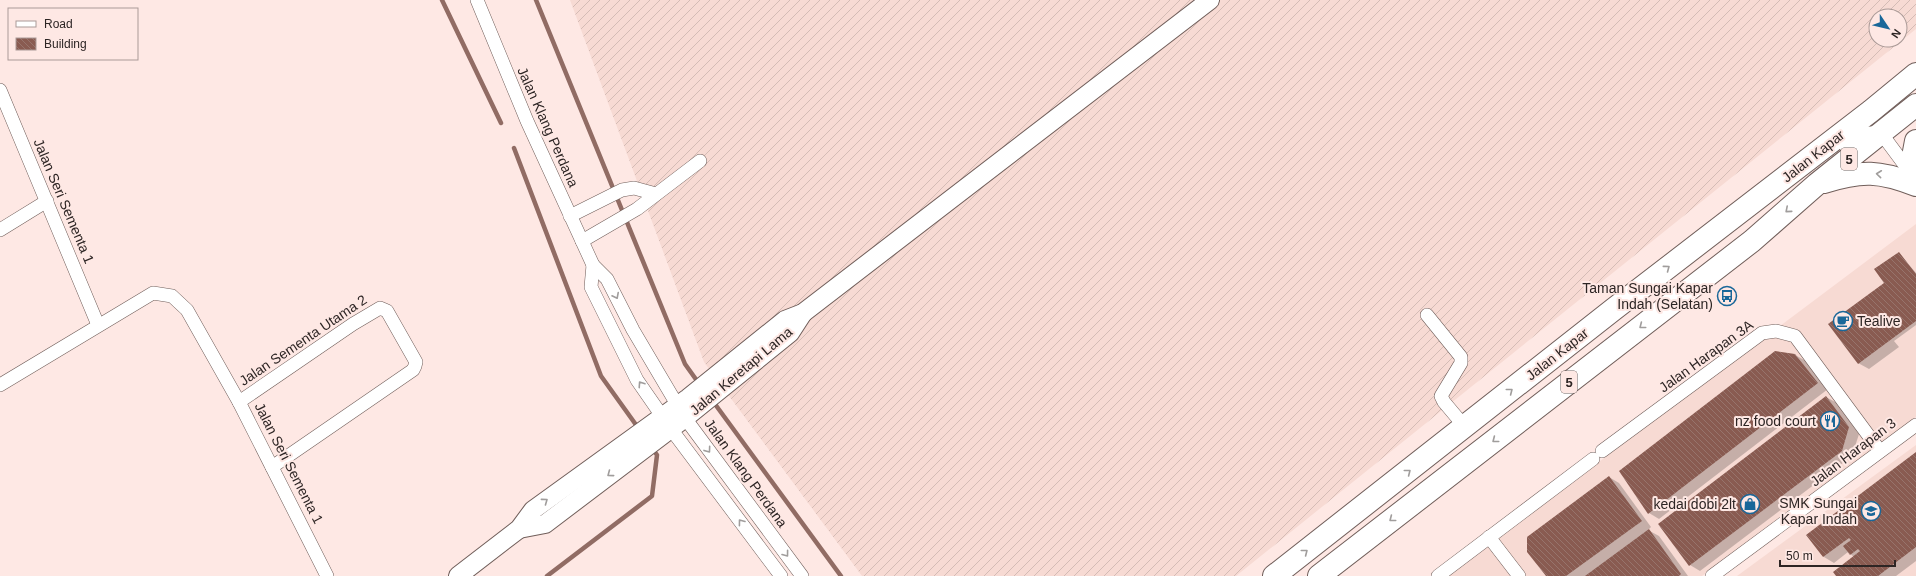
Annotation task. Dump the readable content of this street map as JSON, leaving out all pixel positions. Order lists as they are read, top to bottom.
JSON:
{
  "streets": {
    "highway": ["Jalan Kapar", "5"],
    "street": [
      "Jalan Klang Perdana",
      "Jalan Seri Sementa 1",
      "Jalan Sementa Utama 2",
      "Jalan Harapan 3A",
      "Jalan Keretapi Lama",
      "Jalan Harapan 3"
    ]
  },
  "crossings": [
    ["Jalan Klang Perdana", "Jalan Keretapi Lama"],
    ["Jalan Seri Sementa 1", "Jalan Sementa Utama 2"],
    ["Jalan Harapan 3A", "Jalan Harapan 3"]
  ],
  "places": {
    "bus stop": ["Taman Sungai Kapar Indah (Selatan)"],
    "cafe": ["Tealive"],
    "restaurant": ["nz food court"],
    "shop": ["kedai dobi 2lt"],
    "school or university": ["SMK Sungai Kapar Indah"]
  },
  "legend": ["Road", "Building"],
  "scale_bar": "50 m",
  "north": "bottom right"
}
